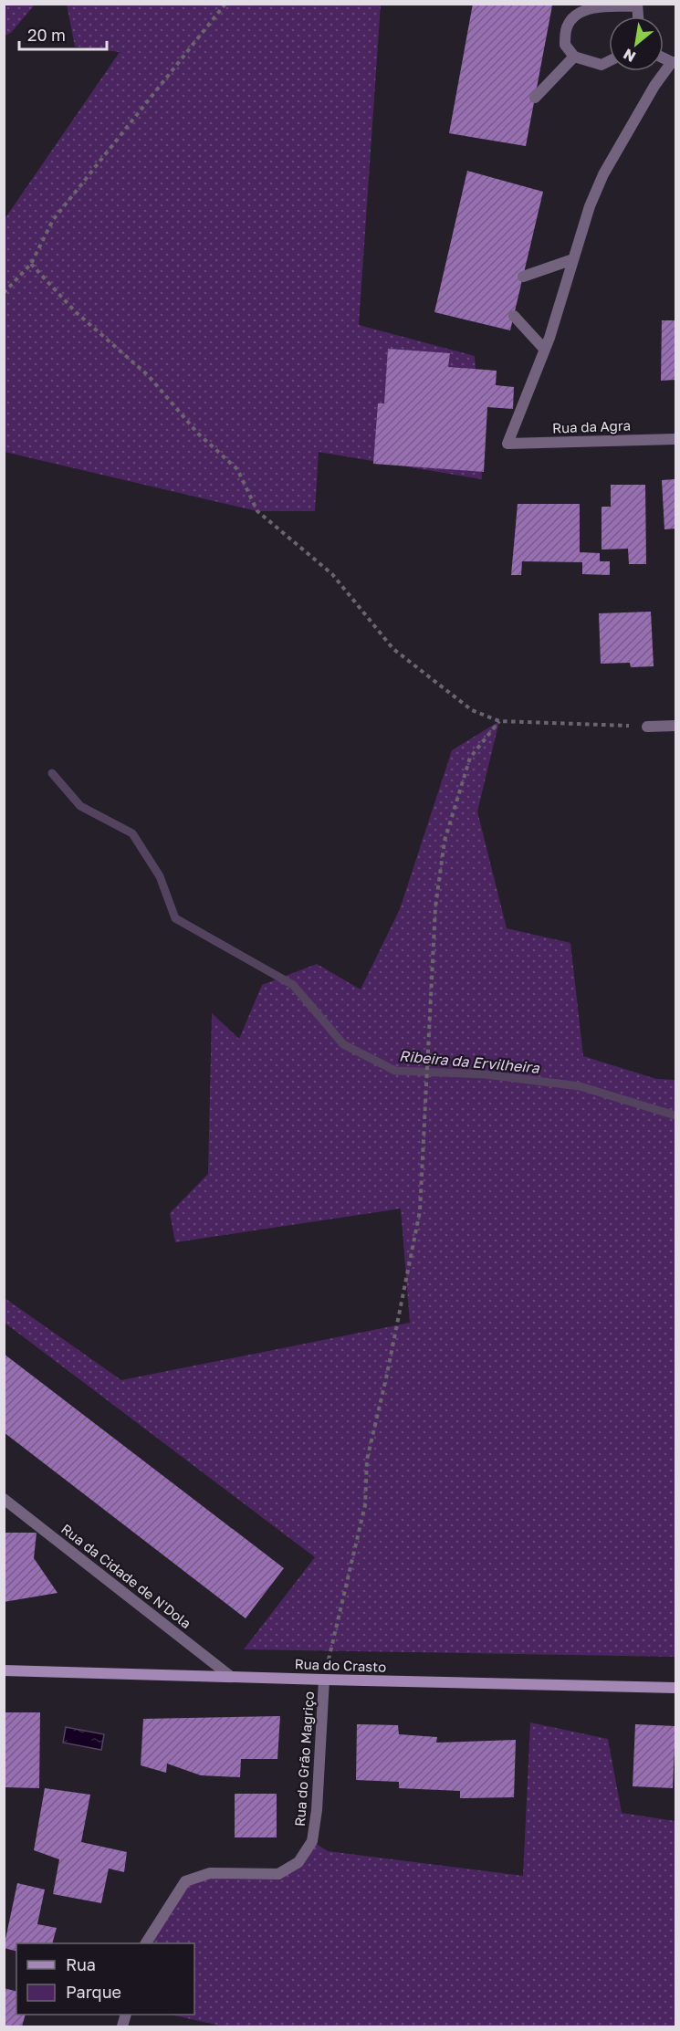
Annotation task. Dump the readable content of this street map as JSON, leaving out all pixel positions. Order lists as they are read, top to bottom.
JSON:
{
  "streets": {
    "street": [
      "Rua da Agra",
      "Rua da Cidade de N'Dola",
      "Rua do Crasto",
      "Rua do Grão Magriço"
    ]
  },
  "crossings": [
    ["Rua da Cidade de N'Dola", "Rua do Crasto"],
    ["Rua do Crasto", "Rua do Grão Magriço"]
  ],
  "water": ["Ribeira da Ervilheira"],
  "legend": ["Rua", "Parque"],
  "scale_bar": "20 m",
  "north": "bottom left"
}
